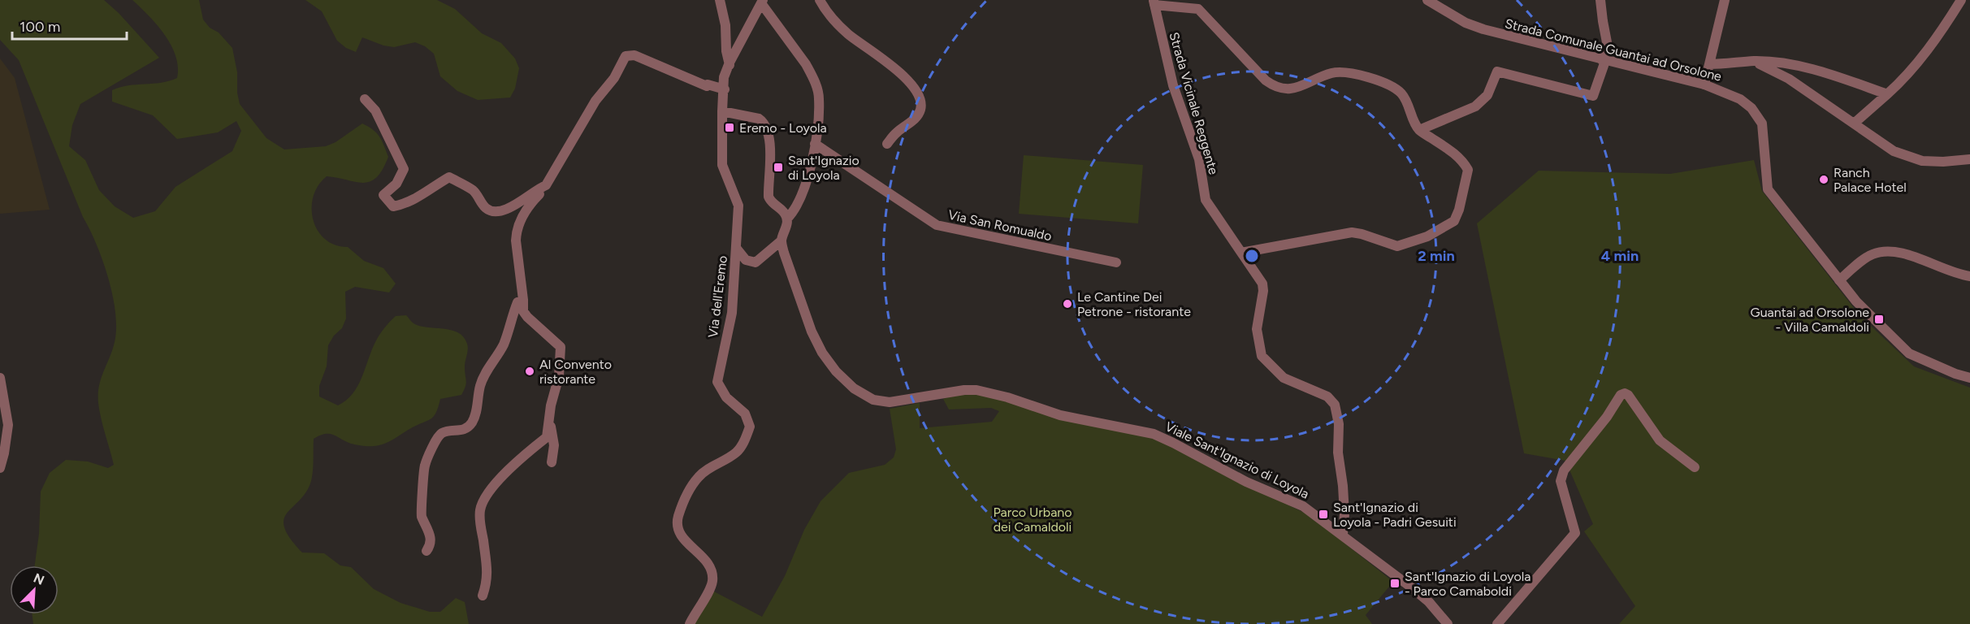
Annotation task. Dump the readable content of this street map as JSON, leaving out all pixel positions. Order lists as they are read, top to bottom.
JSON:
{
  "streets": {
    "street": [
      "Strada Comunale Guantai ad Orsolone",
      "Strada Vicinale Reggente",
      "Via San Romualdo",
      "Via dell'Eremo",
      "Viale Sant'Ignazio di Loyola"
    ]
  },
  "crossings": [
    ["Strada Vicinale Reggente", "Viale Sant'Ignazio di Loyola"]
  ],
  "parks": ["Parco Urbano dei Camaldoli"],
  "places": {
    "transit": [
      "Eremo - Loyola",
      "Sant'Ignazio di Loyola",
      "Guantai ad Orsolone - Villa Camaldoli",
      "Sant'Ignazio di Loyola - Padri Gesuiti",
      "Sant'Ignazio di Loyola - Parco Camaboldi"
    ],
    "other": ["Ranch Palace Hotel", "Le Cantine Dei Petrone - ristorante", "Al Convento ristorante"]
  },
  "scale_bar": "100 m",
  "north": "top right",
  "rings": ["2 min", "4 min"]
}
